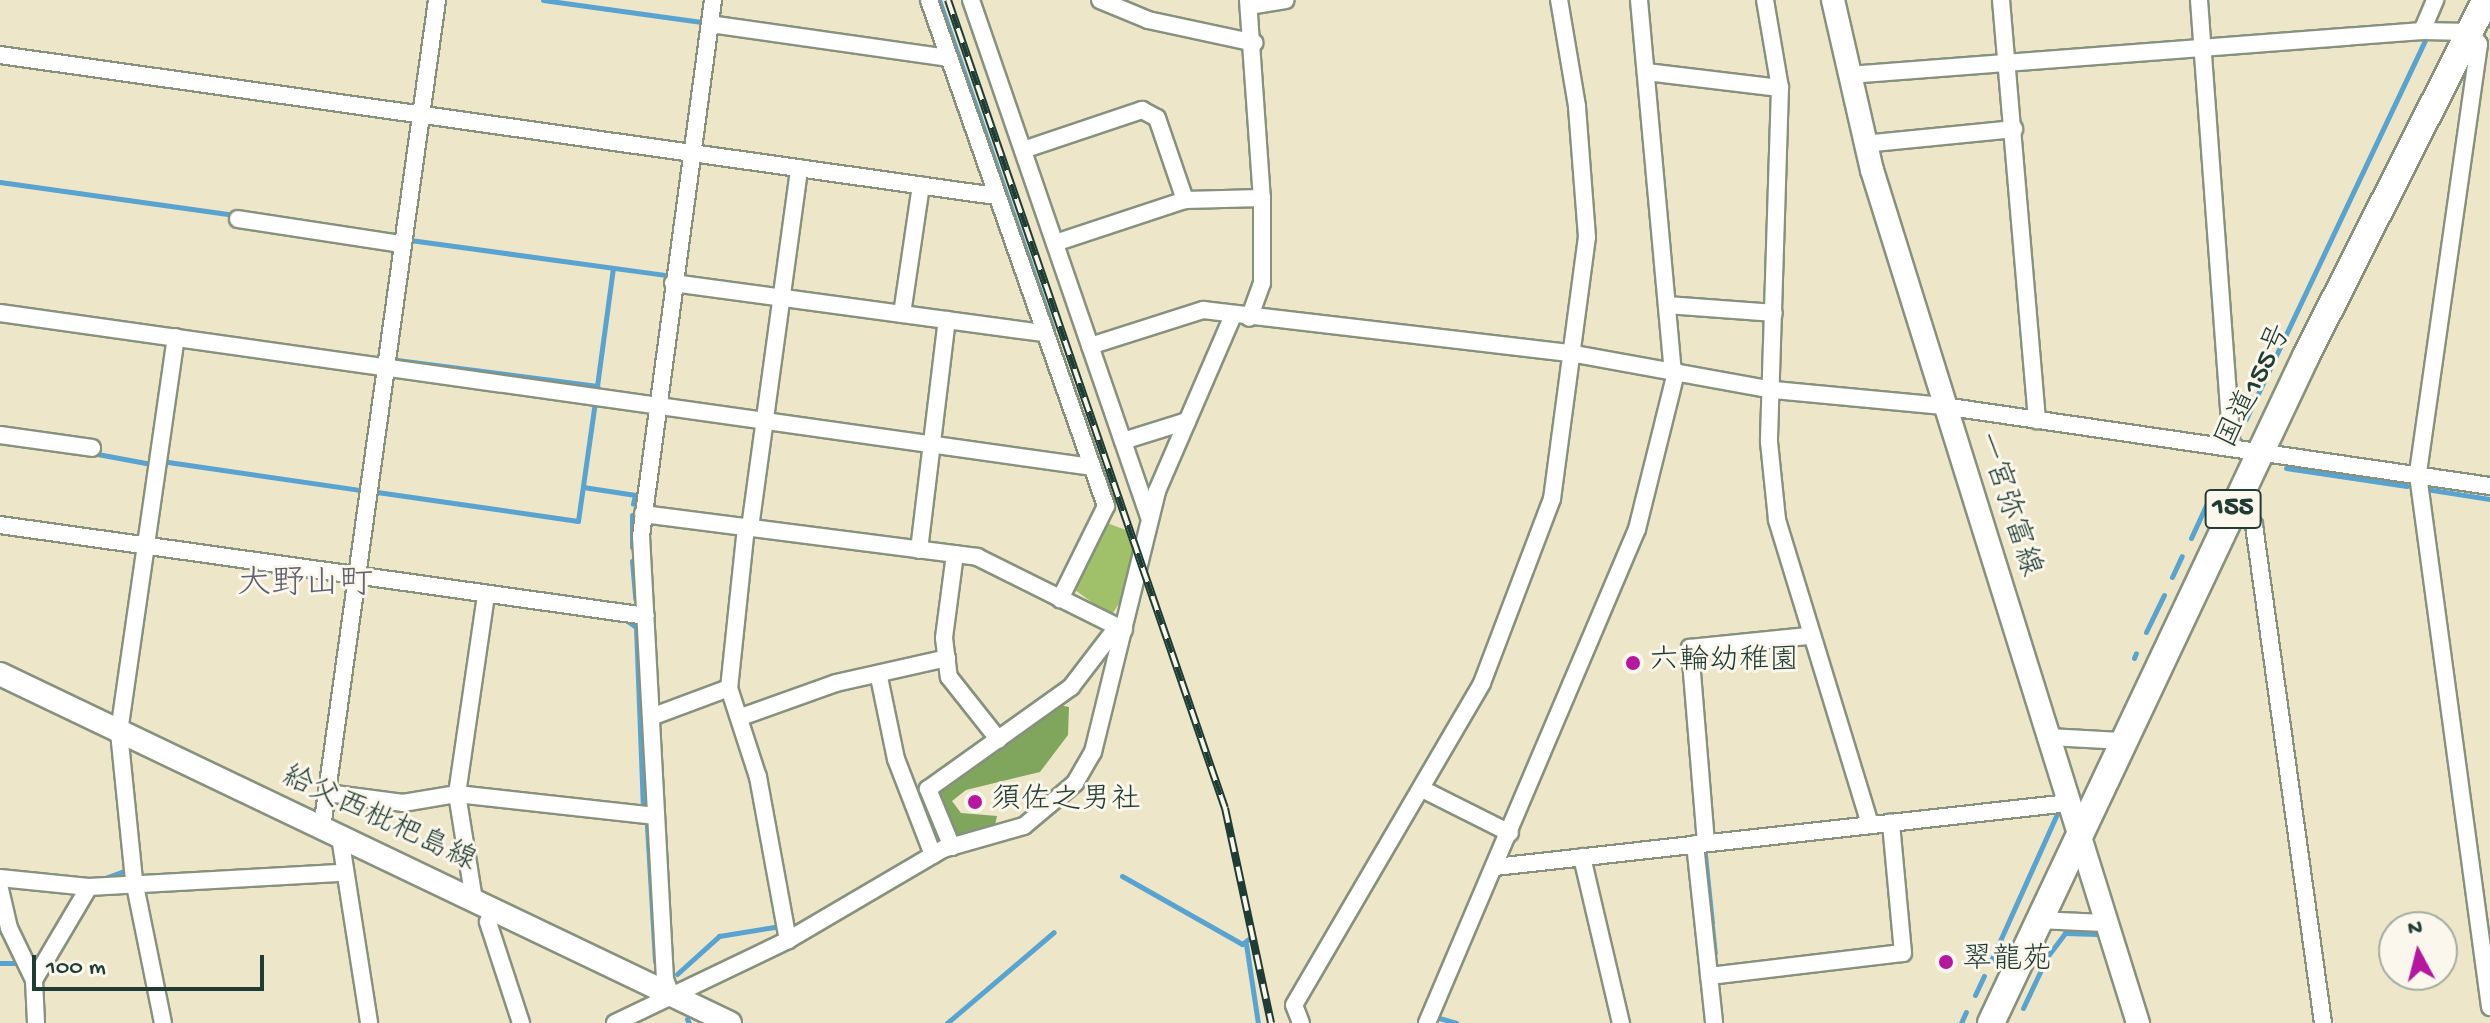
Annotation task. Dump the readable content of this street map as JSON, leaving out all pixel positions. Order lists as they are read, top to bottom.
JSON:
{
  "streets": {
    "highway": ["国道155号", "155"],
    "main road": ["一宮弥富線", "給父西枇杷島線"]
  },
  "crossings": [
    ["国道155号", "一宮弥富線"]
  ],
  "districts": ["大野山町"],
  "places": ["六輪幼稚園", "須佐之男社", "翠龍苑"],
  "scale_bar": "100 m",
  "north": "top"
}
